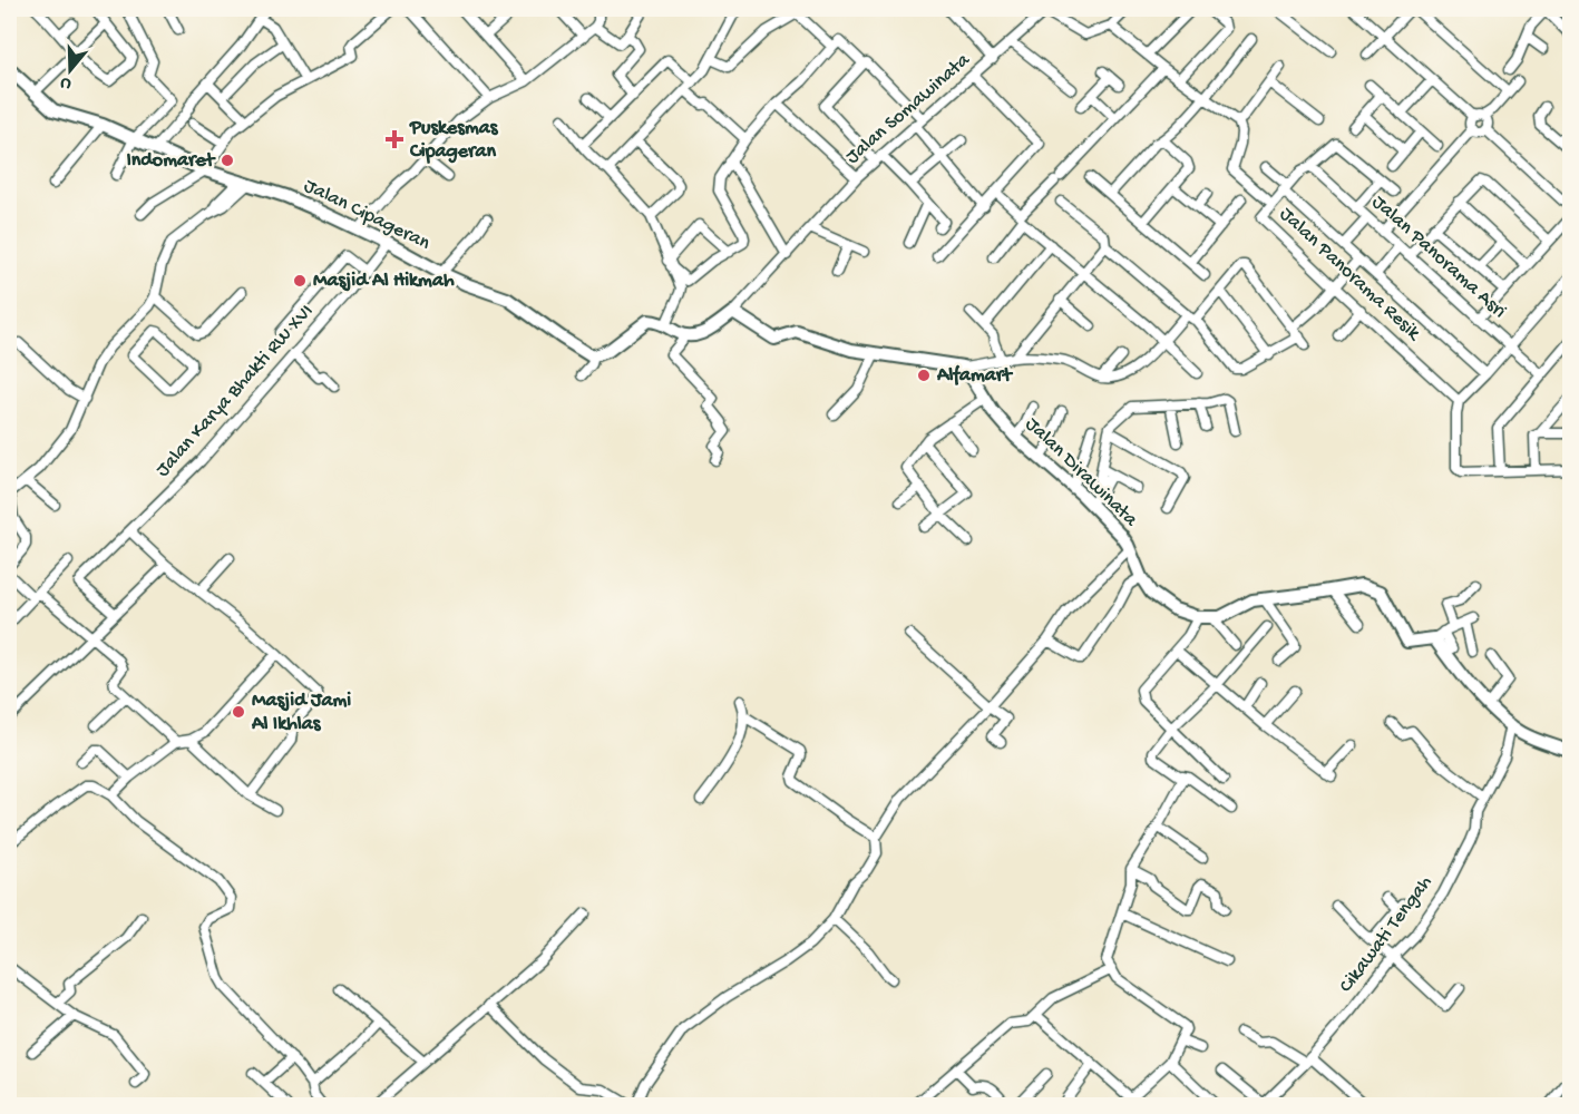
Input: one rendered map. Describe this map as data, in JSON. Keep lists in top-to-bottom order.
{
  "streets": {
    "street": [
      "Jalan Somawinata",
      "Jalan Cipageran",
      "Jalan Panorama Asri",
      "Jalan Panorama Resik",
      "Jalan Karya Bhakti RW XVI",
      "Jalan Dirawinata",
      "Cikawati Tengah"
    ]
  },
  "crossings": [
    ["Jalan Cipageran", "Jalan Karya Bhakti RW XVI"],
    ["Jalan Panorama Asri", "Jalan Panorama Resik"]
  ],
  "places": {
    "health": ["Puskesmas Cipageran"],
    "other": [
      "Indomaret",
      "Masjid Al Hikmah",
      "Alfamart",
      "Masjid Jami Al Ikhlas"
    ]
  },
  "north": "bottom"
}
